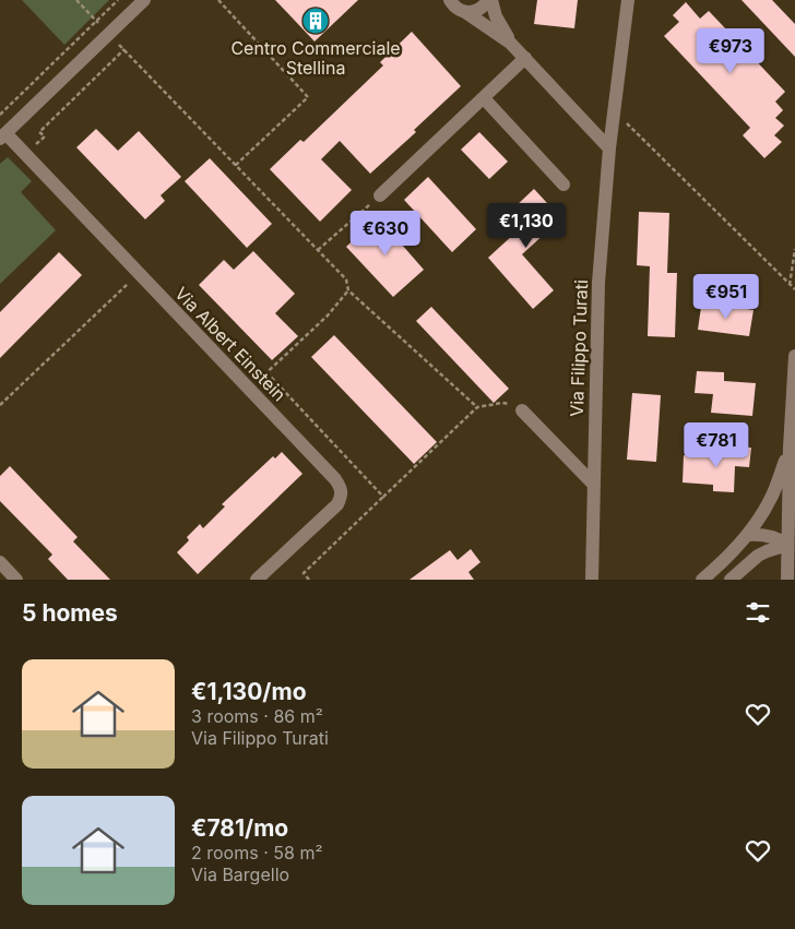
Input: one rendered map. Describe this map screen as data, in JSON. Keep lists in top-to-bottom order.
{
  "streets": {
    "street": ["Via Albert Einstein", "Via Filippo Turati"]
  },
  "places": {
    "building": ["Centro Commerciale Stellina"]
  },
  "page": {
    "price": [
      "€973",
      "€1,130",
      "€630",
      "€951",
      "€781"
    ],
    "heading": "5 homes",
    "list": [
      {
        "name": "€1,130/mo",
        "note": "3 rooms · 86 m² · Via Filippo Turati"
      },
      {
        "name": "€781/mo",
        "note": "2 rooms · 58 m² · Via Bargello"
      }
    ]
  }
}
